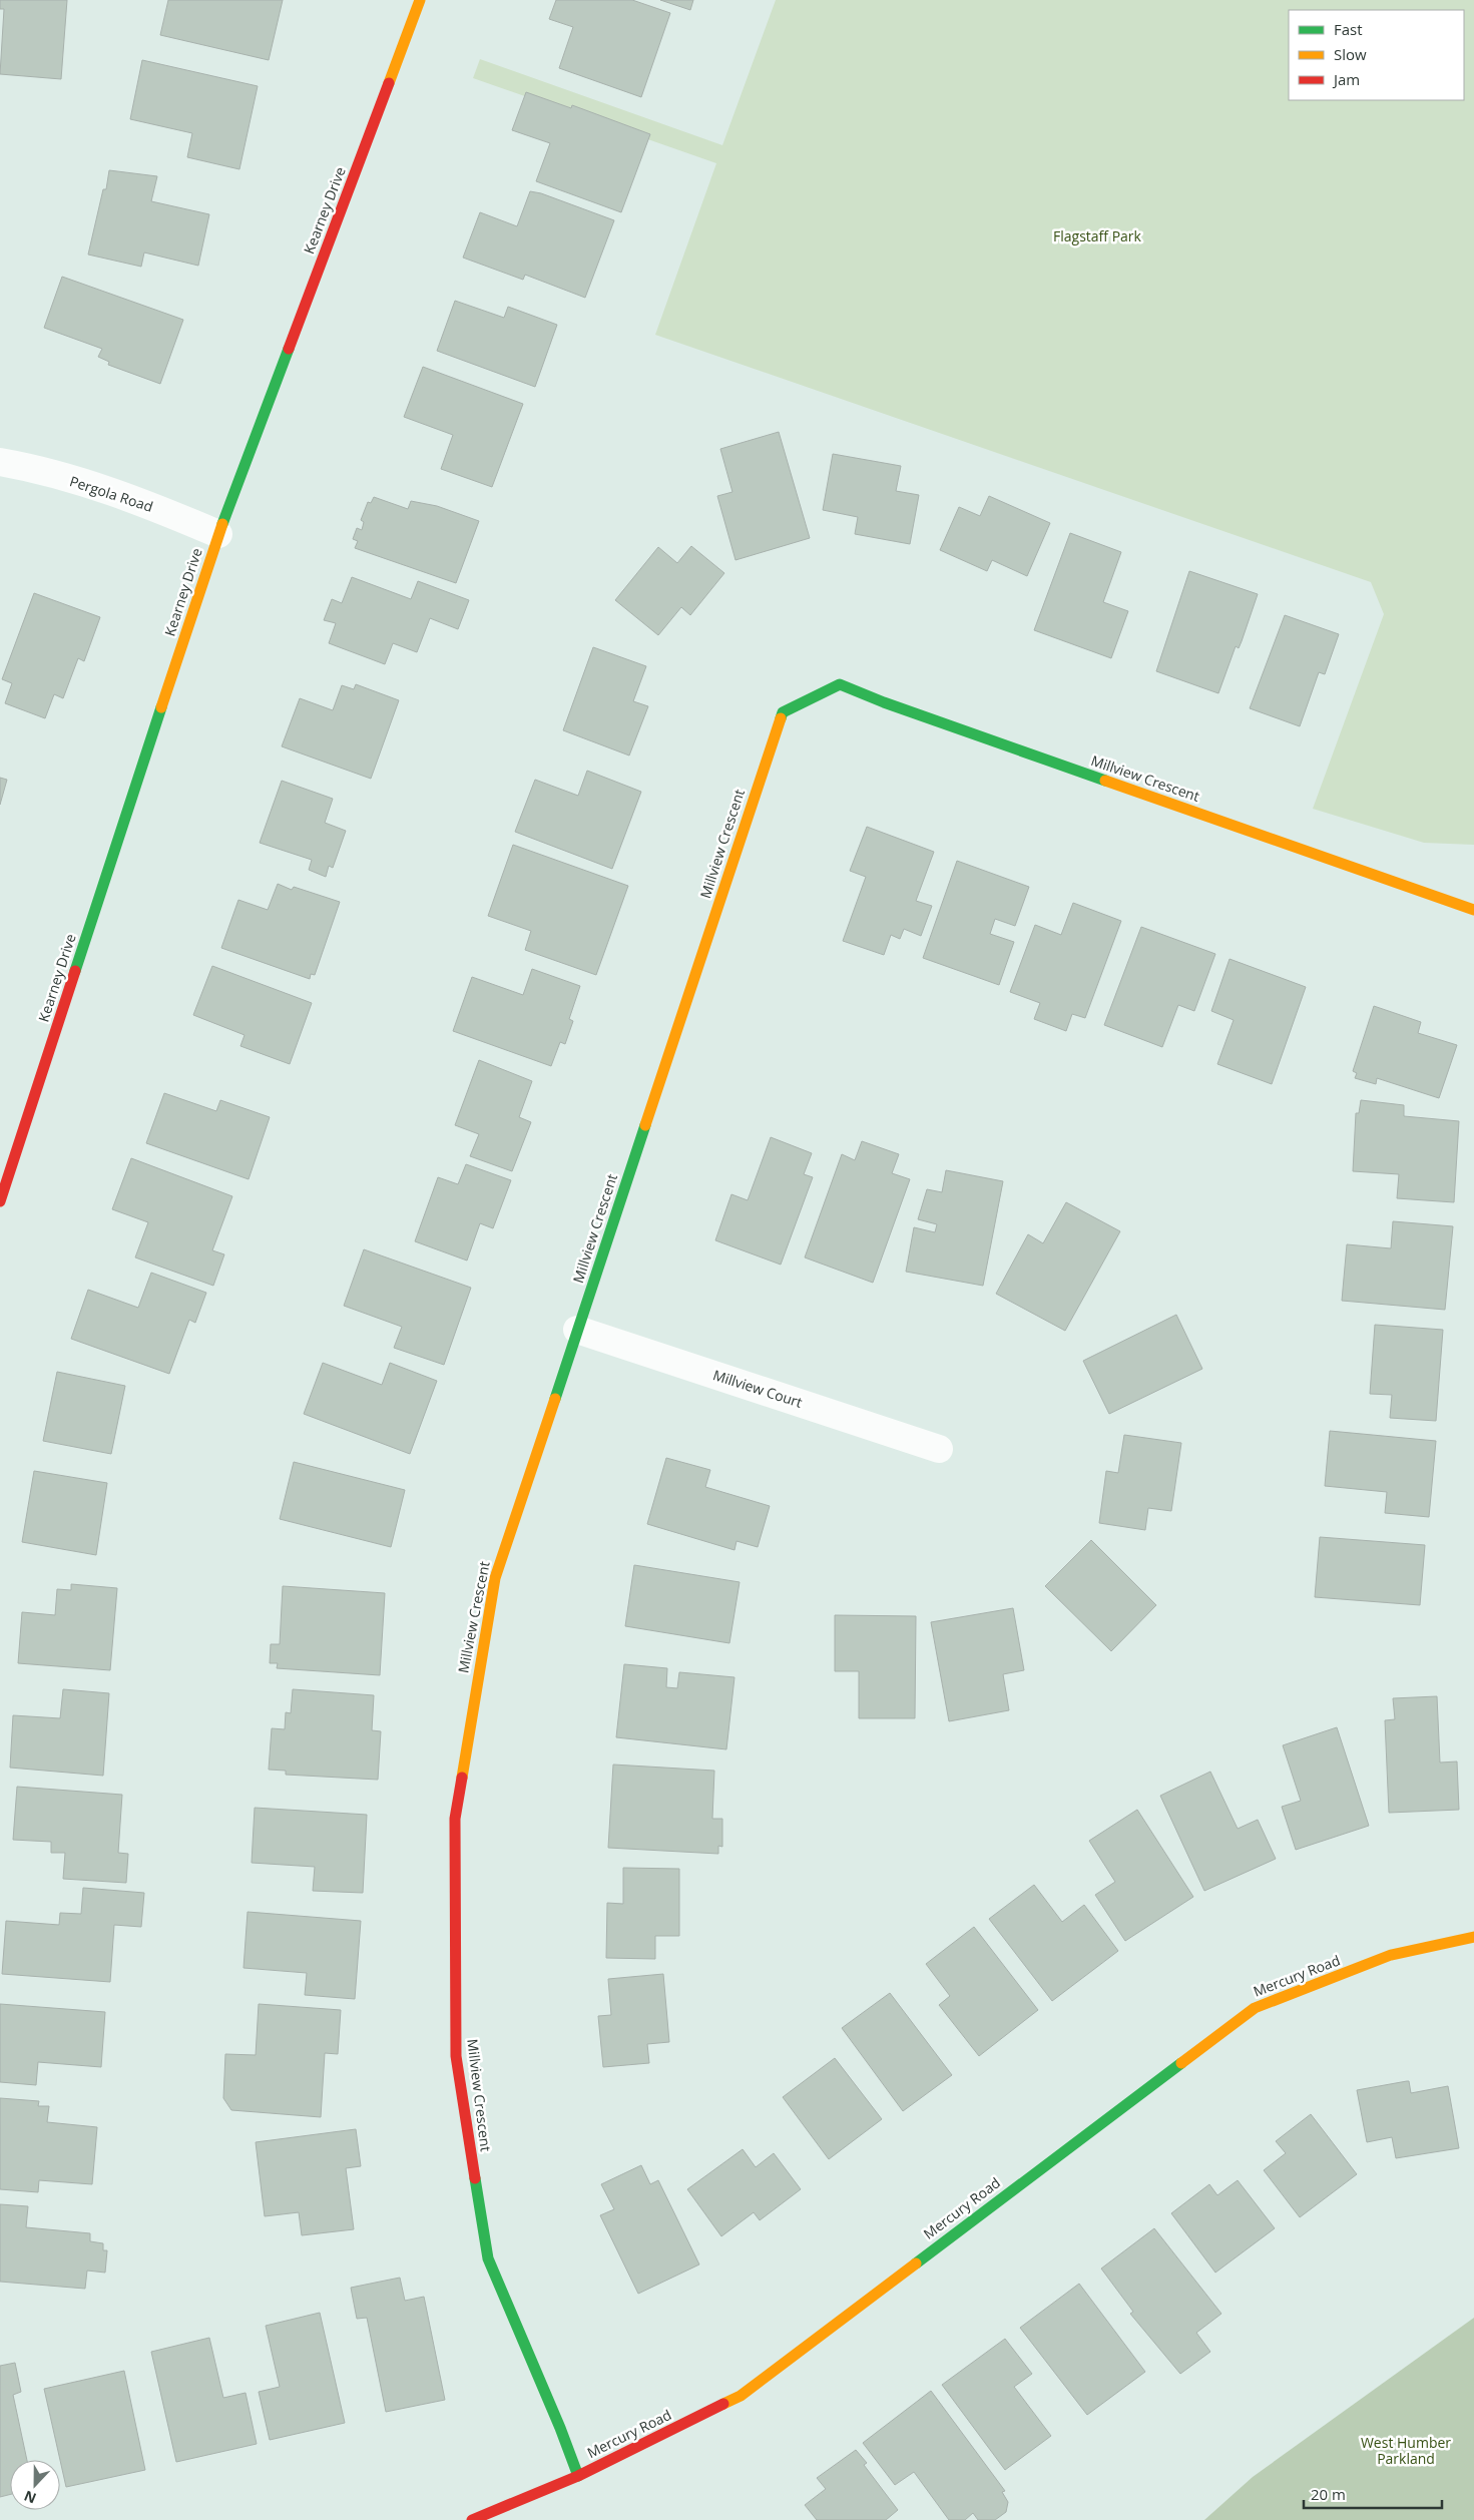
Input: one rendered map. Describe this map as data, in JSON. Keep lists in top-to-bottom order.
{
  "streets": {
    "street": [
      "Kearney Drive",
      "Pergola Road",
      "Millview Crescent",
      "Millview Court",
      "Mercury Road"
    ]
  },
  "crossings": [
    ["Kearney Drive", "Pergola Road"],
    ["Millview Crescent", "Millview Court"],
    ["Millview Crescent", "Mercury Road"]
  ],
  "parks": ["Flagstaff Park", "West Humber Parkland"],
  "legend": ["Fast", "Slow", "Jam"],
  "scale_bar": "20 m",
  "north": "bottom"
}
